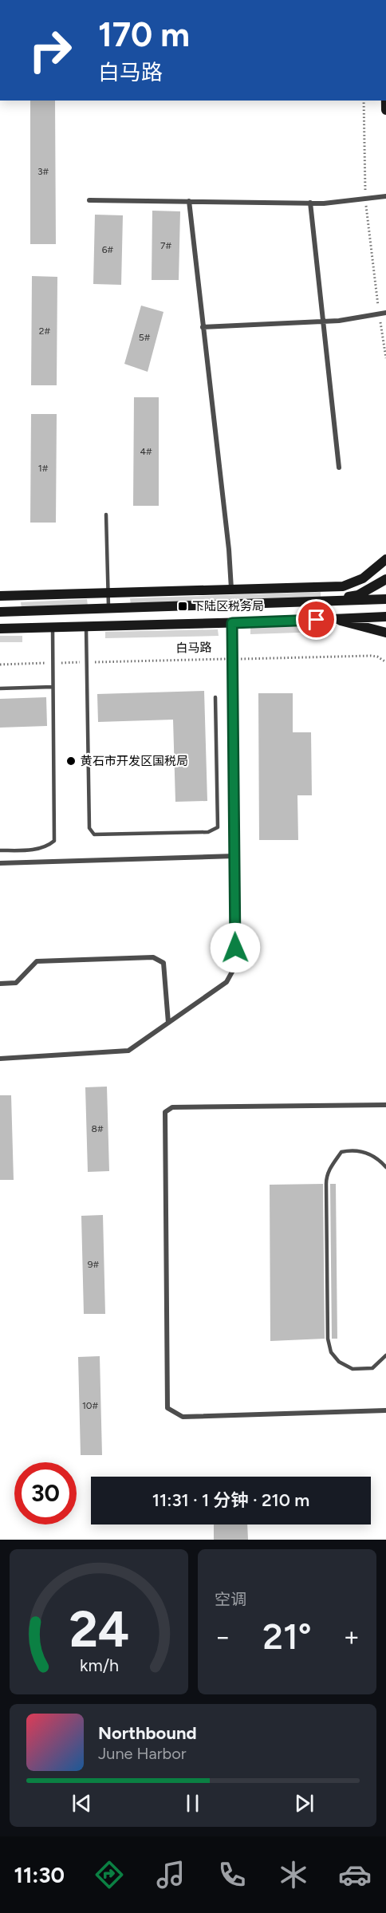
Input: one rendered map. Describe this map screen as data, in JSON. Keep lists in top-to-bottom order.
{
  "streets": {
    "street": ["白马路"]
  },
  "places": {
    "transit": ["下陆区税务局"],
    "other": ["黄石市开发区国税局"]
  },
  "house_numbers": [
    "3#",
    "7#",
    "6#",
    "2#",
    "5#",
    "4#",
    "1#",
    "8#",
    "9#",
    "10#"
  ],
  "page": {
    "turn": ["170 m", "白马路"],
    "limit": "30",
    "trip": "11:31 · 1 分钟 · 210 m",
    "tile": "空调",
    "heat": ["−", "21°", "+"],
    "song": ["Northbound", "June Harbor"],
    "tabs": "11:30",
    "gauge": ["24", "km/h"]
  }
}
